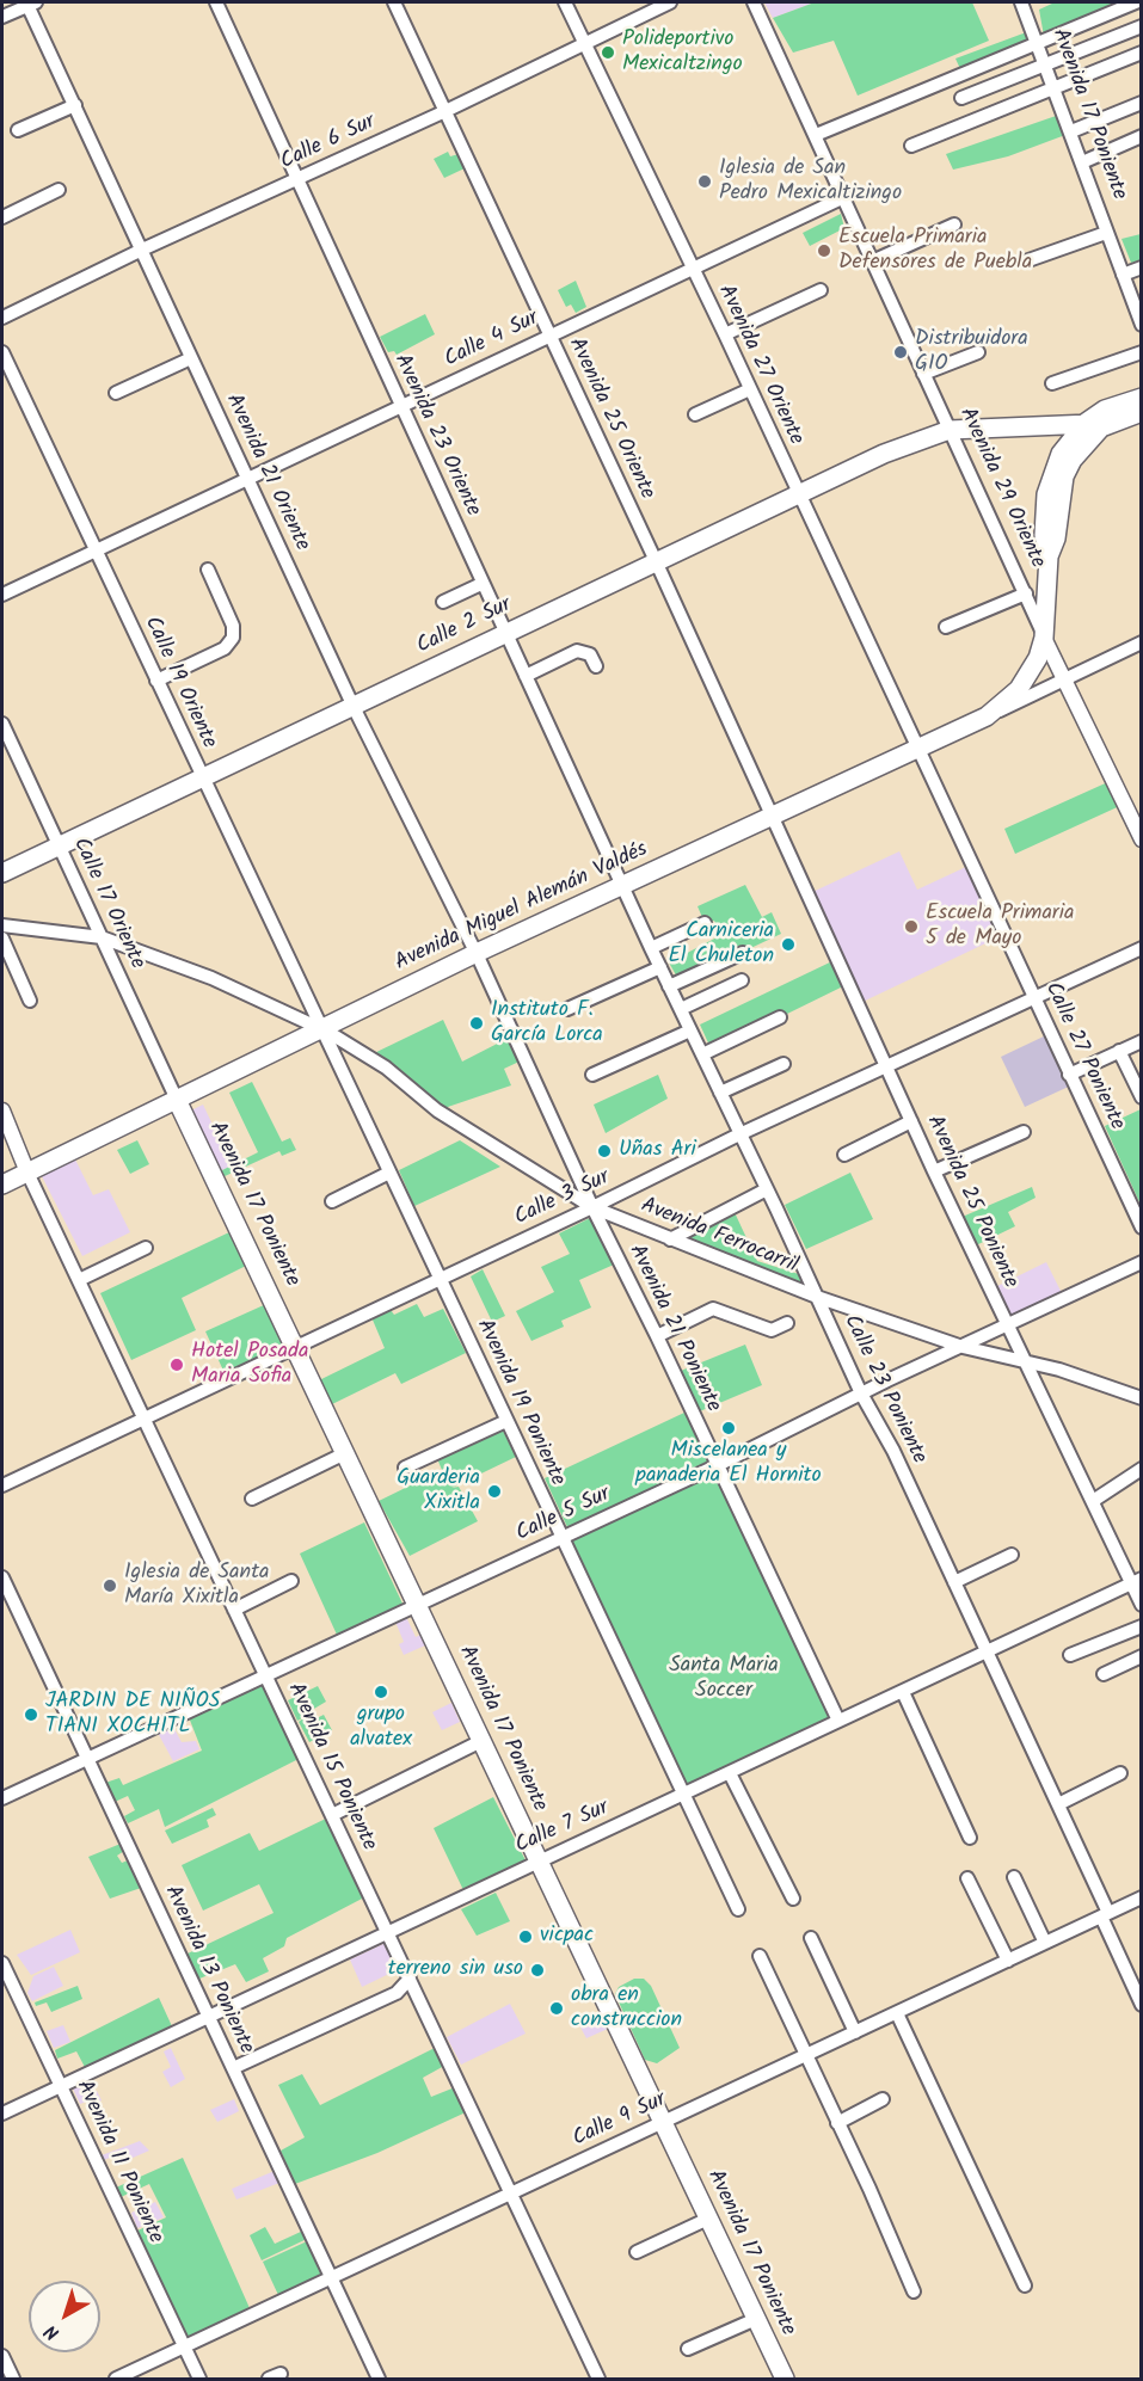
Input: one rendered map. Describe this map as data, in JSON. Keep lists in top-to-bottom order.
{
  "streets": {
    "main road": ["Avenida 17 Poniente", "Calle 2 Sur", "Avenida Miguel Alemán Valdés"],
    "street": [
      "Calle 6 Sur",
      "Calle 4 Sur",
      "Avenida 27 Oriente",
      "Avenida 25 Oriente",
      "Avenida 23 Oriente",
      "Avenida 21 Oriente",
      "Avenida 29 Oriente",
      "Calle 19 Oriente",
      "Calle 17 Oriente",
      "Calle 27 Poniente",
      "Calle 3 Sur",
      "Avenida 25 Poniente",
      "Avenida Ferrocarril",
      "Avenida 21 Poniente",
      "Calle 23 Poniente",
      "Avenida 19 Poniente",
      "Calle 5 Sur",
      "Avenida 15 Poniente",
      "Calle 7 Sur",
      "Avenida 13 Poniente",
      "Calle 9 Sur",
      "Avenida 11 Poniente"
    ]
  },
  "crossings": [
    ["Avenida 17 Poniente", "Calle 17 Oriente"],
    ["Avenida 17 Poniente", "Avenida Miguel Alemán Valdés"],
    ["Avenida 17 Poniente", "Calle 3 Sur"],
    ["Avenida 17 Poniente", "Calle 5 Sur"],
    ["Avenida 17 Poniente", "Calle 7 Sur"],
    ["Avenida 17 Poniente", "Calle 9 Sur"],
    ["Calle 6 Sur", "Avenida 27 Oriente"],
    ["Calle 6 Sur", "Avenida 25 Oriente"],
    ["Calle 6 Sur", "Avenida 23 Oriente"],
    ["Calle 6 Sur", "Avenida 21 Oriente"],
    ["Calle 4 Sur", "Avenida 27 Oriente"],
    ["Calle 4 Sur", "Avenida 25 Oriente"],
    ["Calle 4 Sur", "Avenida 23 Oriente"],
    ["Calle 4 Sur", "Avenida 21 Oriente"],
    ["Calle 4 Sur", "Avenida 29 Oriente"],
    ["Calle 4 Sur", "Calle 19 Oriente"],
    ["Avenida 27 Oriente", "Calle 2 Sur"],
    ["Avenida 27 Oriente", "Avenida Miguel Alemán Valdés"],
    ["Avenida 27 Oriente", "Calle 27 Poniente"],
    ["Avenida 25 Oriente", "Calle 2 Sur"],
    ["Avenida 25 Oriente", "Avenida Miguel Alemán Valdés"],
    ["Avenida 25 Oriente", "Avenida 25 Poniente"],
    ["Avenida 23 Oriente", "Calle 2 Sur"],
    ["Avenida 23 Oriente", "Avenida Miguel Alemán Valdés"],
    ["Avenida 23 Oriente", "Calle 23 Poniente"],
    ["Avenida 21 Oriente", "Calle 2 Sur"],
    ["Avenida 21 Oriente", "Avenida Miguel Alemán Valdés"],
    ["Avenida 21 Oriente", "Avenida 21 Poniente"],
    ["Avenida 29 Oriente", "Calle 2 Sur"],
    ["Avenida 29 Oriente", "Avenida Miguel Alemán Valdés"],
    ["Calle 2 Sur", "Calle 19 Oriente"],
    ["Calle 2 Sur", "Calle 17 Oriente"],
    ["Calle 19 Oriente", "Avenida Miguel Alemán Valdés"],
    ["Calle 19 Oriente", "Avenida Ferrocarril"],
    ["Calle 19 Oriente", "Avenida 19 Poniente"],
    ["Calle 17 Oriente", "Avenida Miguel Alemán Valdés"],
    ["Calle 17 Oriente", "Avenida Ferrocarril"],
    ["Avenida Miguel Alemán Valdés", "Calle 27 Poniente"],
    ["Avenida Miguel Alemán Valdés", "Avenida 25 Poniente"],
    ["Avenida Miguel Alemán Valdés", "Avenida Ferrocarril"],
    ["Avenida Miguel Alemán Valdés", "Avenida 21 Poniente"],
    ["Avenida Miguel Alemán Valdés", "Calle 23 Poniente"],
    ["Avenida Miguel Alemán Valdés", "Avenida 19 Poniente"],
    ["Avenida Miguel Alemán Valdés", "Avenida 15 Poniente"],
    ["Calle 27 Poniente", "Calle 3 Sur"],
    ["Calle 3 Sur", "Avenida 25 Poniente"],
    ["Calle 3 Sur", "Avenida Ferrocarril"],
    ["Calle 3 Sur", "Avenida 21 Poniente"],
    ["Calle 3 Sur", "Calle 23 Poniente"],
    ["Calle 3 Sur", "Avenida 19 Poniente"],
    ["Calle 3 Sur", "Avenida 15 Poniente"],
    ["Avenida 25 Poniente", "Avenida Ferrocarril"],
    ["Avenida 25 Poniente", "Calle 5 Sur"],
    ["Avenida 25 Poniente", "Calle 7 Sur"],
    ["Avenida Ferrocarril", "Avenida 21 Poniente"],
    ["Avenida Ferrocarril", "Calle 23 Poniente"],
    ["Avenida Ferrocarril", "Avenida 19 Poniente"],
    ["Avenida Ferrocarril", "Calle 5 Sur"],
    ["Avenida 21 Poniente", "Calle 5 Sur"],
    ["Avenida 21 Poniente", "Calle 7 Sur"],
    ["Calle 23 Poniente", "Calle 5 Sur"],
    ["Calle 23 Poniente", "Calle 7 Sur"],
    ["Calle 23 Poniente", "Calle 9 Sur"],
    ["Avenida 19 Poniente", "Calle 5 Sur"],
    ["Avenida 19 Poniente", "Calle 7 Sur"],
    ["Calle 5 Sur", "Avenida 15 Poniente"],
    ["Calle 5 Sur", "Avenida 13 Poniente"],
    ["Avenida 15 Poniente", "Calle 7 Sur"],
    ["Avenida 15 Poniente", "Calle 9 Sur"],
    ["Calle 7 Sur", "Avenida 13 Poniente"],
    ["Calle 7 Sur", "Avenida 11 Poniente"],
    ["Avenida 13 Poniente", "Calle 9 Sur"],
    ["Calle 9 Sur", "Avenida 11 Poniente"]
  ],
  "parks": ["Santa Maria Soccer"],
  "places": [
    "Polideportivo Mexicaltzingo",
    "Iglesia de San Pedro Mexicaltizingo",
    "Escuela Primaria Defensores de Puebla",
    "Distribuidora GIO",
    "Escuela Primaria 5 de Mayo",
    "Carniceria El Chuleton",
    "Instituto F. García Lorca",
    "Uñas Ari",
    "Hotel Posada Maria Sofia",
    "Miscelanea y panaderia El Hornito",
    "Guarderia Xixitla",
    "Iglesia de Santa María Xixitla",
    "grupo alvatex",
    "JARDIN DE NIÑOS TIANI XOCHITL",
    "vicpac",
    "terreno sin uso",
    "obra en construccion"
  ],
  "north": "bottom left"
}
